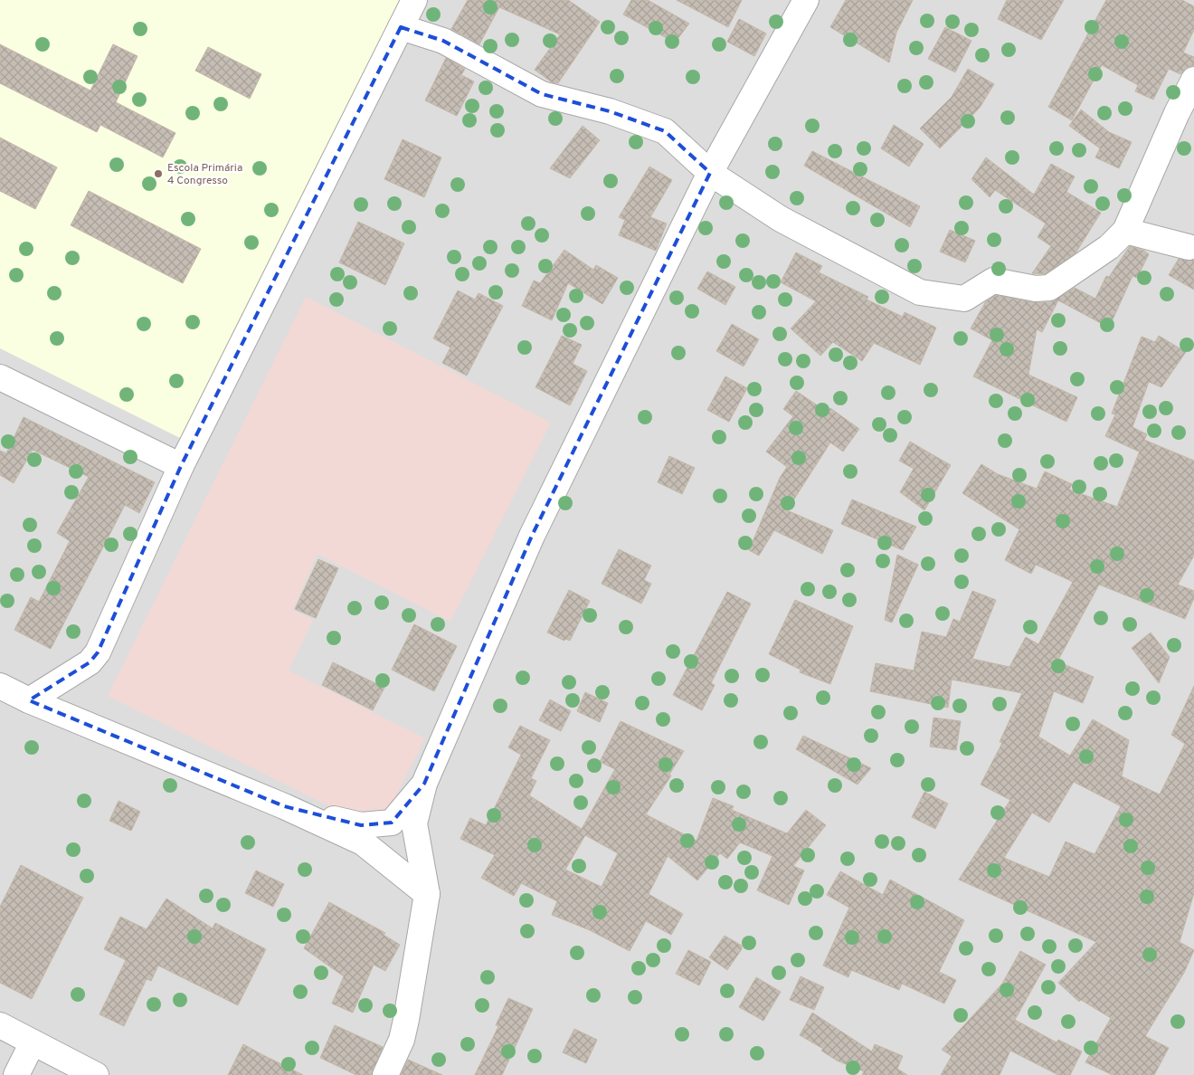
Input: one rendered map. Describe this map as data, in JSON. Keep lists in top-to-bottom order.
{
  "places": ["Escola Primária 4 Congresso"]
}
